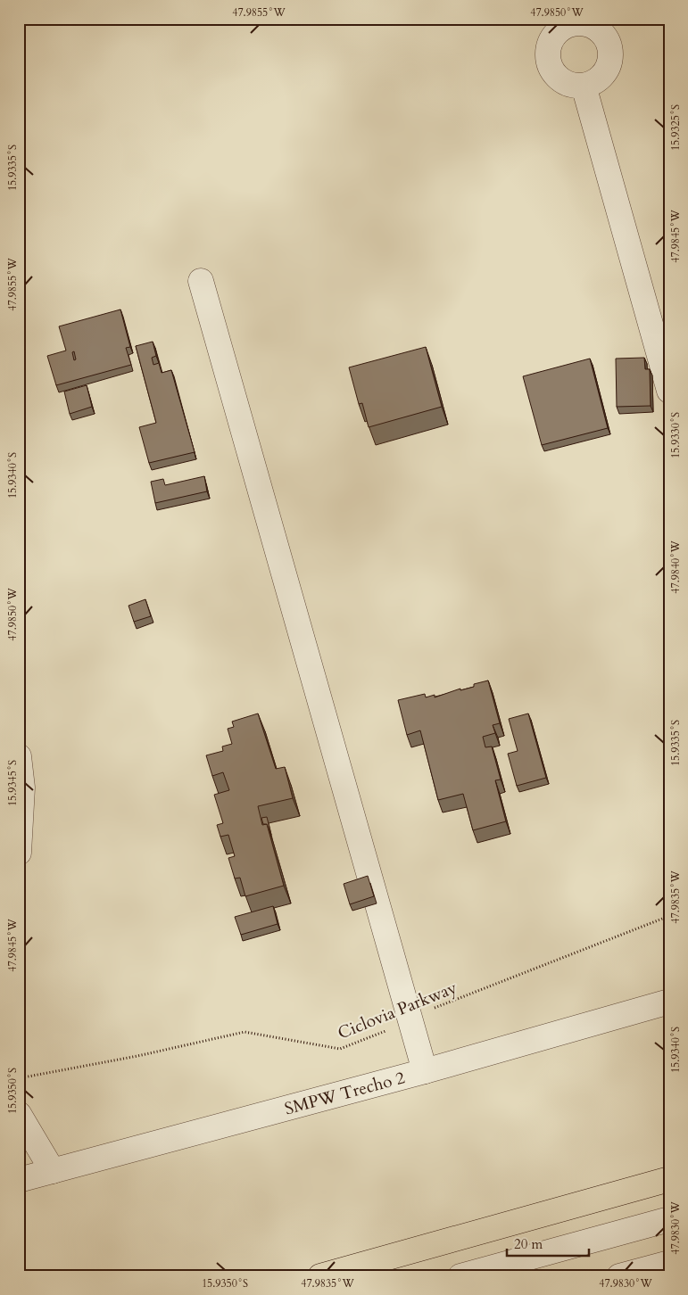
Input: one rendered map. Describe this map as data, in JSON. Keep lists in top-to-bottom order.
{
  "streets": {
    "street": ["SMPW Trecho 2"],
    "path": ["Ciclovia Parkway"]
  },
  "scale_bar": "20 m",
  "coordinates": [
    "47.9855°W",
    "47.9850°W",
    "15.9325°S",
    "15.9335°S",
    "47.9845°W",
    "15.9330°S",
    "15.9340°S",
    "47.9840°W",
    "15.9345°S",
    "47.9835°W",
    "15.9350°S",
    "47.9830°W"
  ]
}
